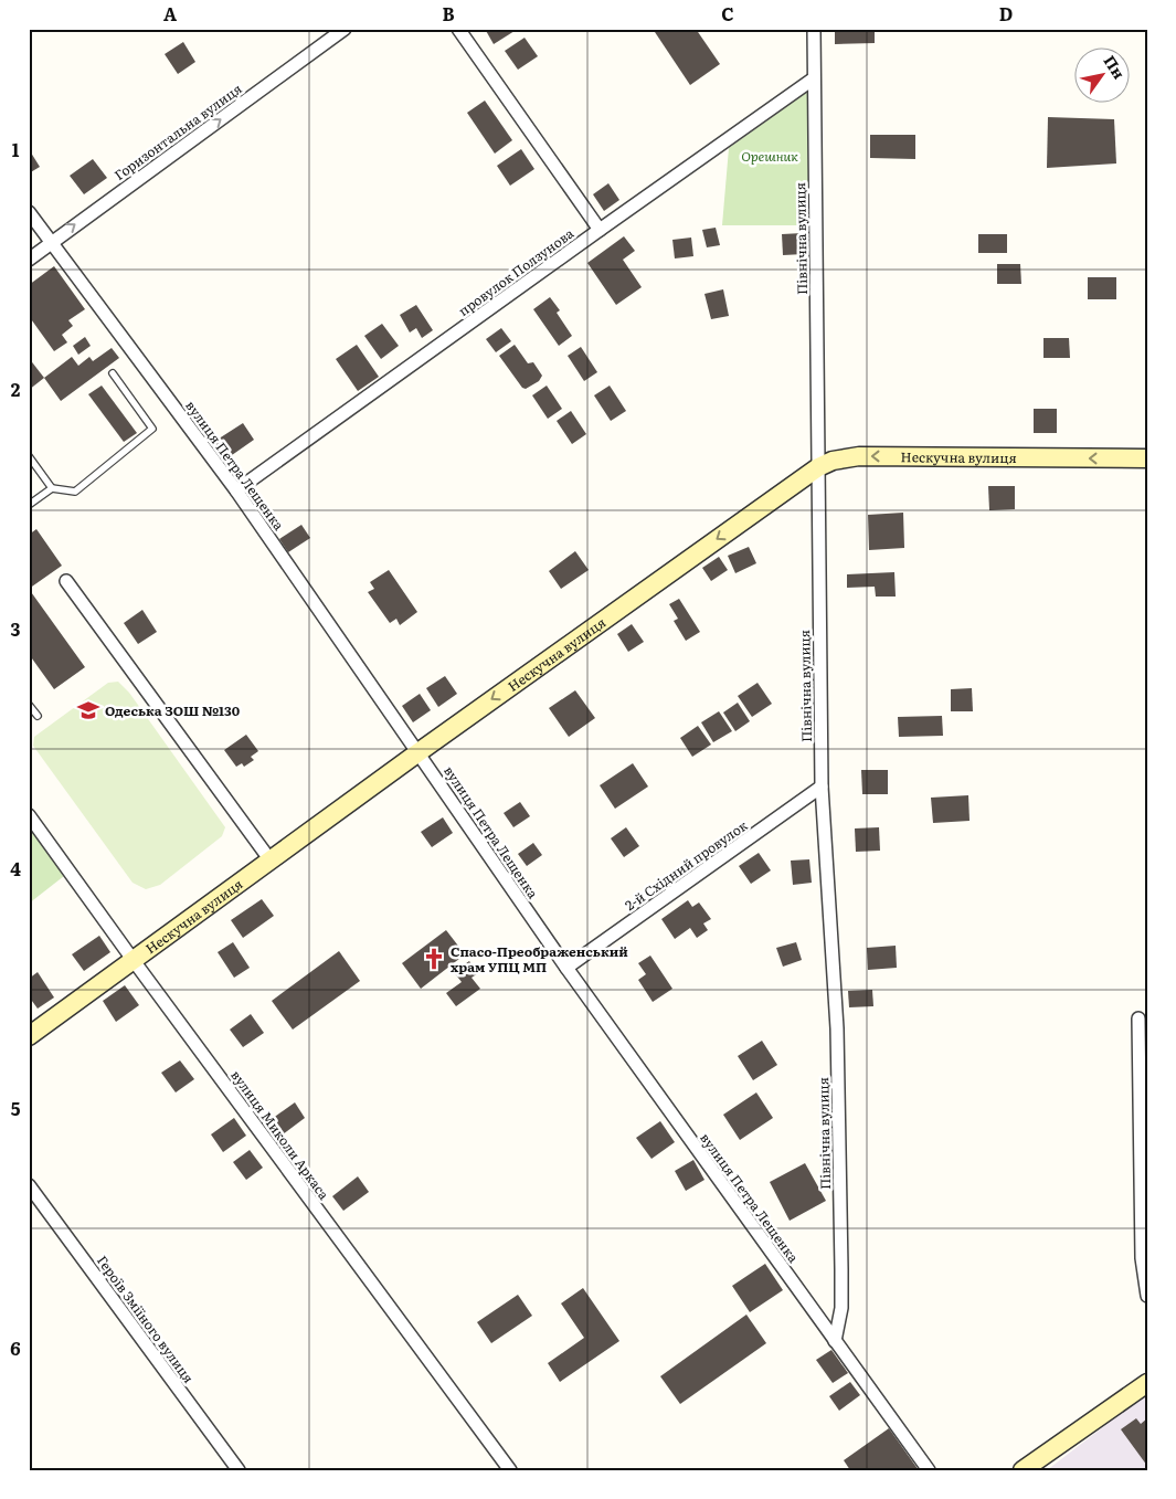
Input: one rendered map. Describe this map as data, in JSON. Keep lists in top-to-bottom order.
{
  "streets": {
    "street": [
      "Горизонтальна вулиця",
      "Північна вулиця",
      "провулок Ползунова",
      "Нескучна вулиця",
      "вулиця Петра Лещенка",
      "2-й Східний провулок",
      "вулиця Миколи Аркаса",
      "Героїв Зміїного вулиця"
    ]
  },
  "crossings": [
    ["Горизонтальна вулиця", "вулиця Петра Лещенка"],
    ["Північна вулиця", "провулок Ползунова"],
    ["Північна вулиця", "Нескучна вулиця"],
    ["Північна вулиця", "вулиця Петра Лещенка"],
    ["Північна вулиця", "2-й Східний провулок"],
    ["провулок Ползунова", "вулиця Петра Лещенка"],
    ["Нескучна вулиця", "вулиця Петра Лещенка"],
    ["Нескучна вулиця", "вулиця Миколи Аркаса"],
    ["вулиця Петра Лещенка", "2-й Східний провулок"]
  ],
  "one_way": ["Горизонтальна вулиця", "Нескучна вулиця"],
  "parks": ["Орешник"],
  "places": {
    "school or university": ["Одеська ЗОШ №130"],
    "church": ["Спасо-Преображенський храм УПЦ МП"]
  },
  "north": "top right",
  "grid": {
    "columns": [
      "A",
      "B",
      "C",
      "D"
    ],
    "rows": [
      "1",
      "2",
      "3",
      "4",
      "5",
      "6"
    ]
  }
}
